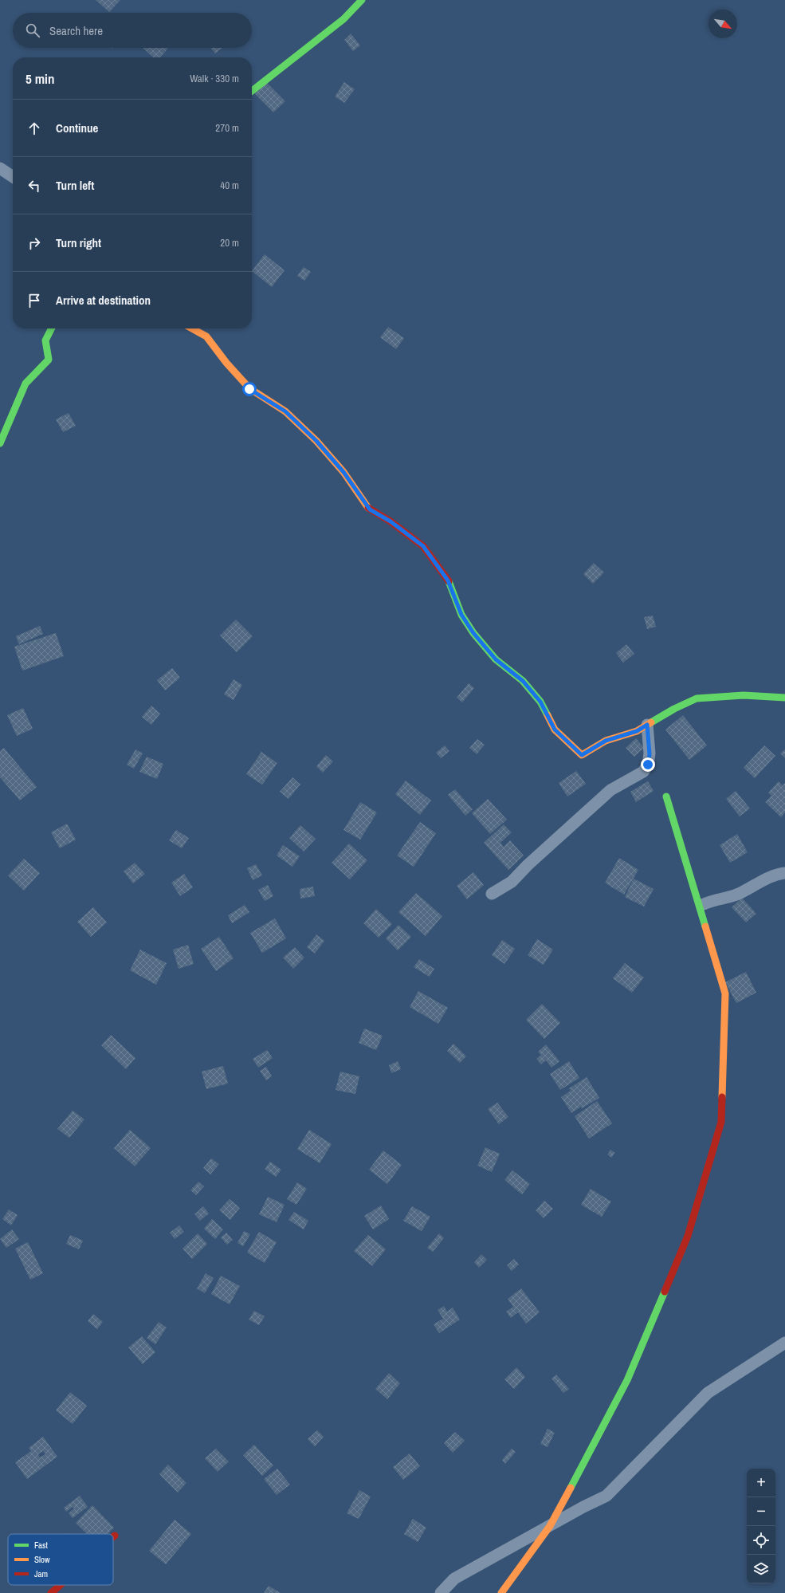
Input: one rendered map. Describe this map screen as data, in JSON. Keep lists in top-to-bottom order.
{
  "legend": ["Fast", "Slow", "Jam"],
  "north": "bottom right",
  "page": {
    "search": "Search here",
    "heading": ["5 min", "Walk · 330 m"],
    "list": [
      ["Continue", "270 m"],
      ["Turn left", "40 m"],
      ["Turn right", "20 m"],
      "Arrive at destination"
    ],
    "map_buttons": ["+", "−"]
  }
}
